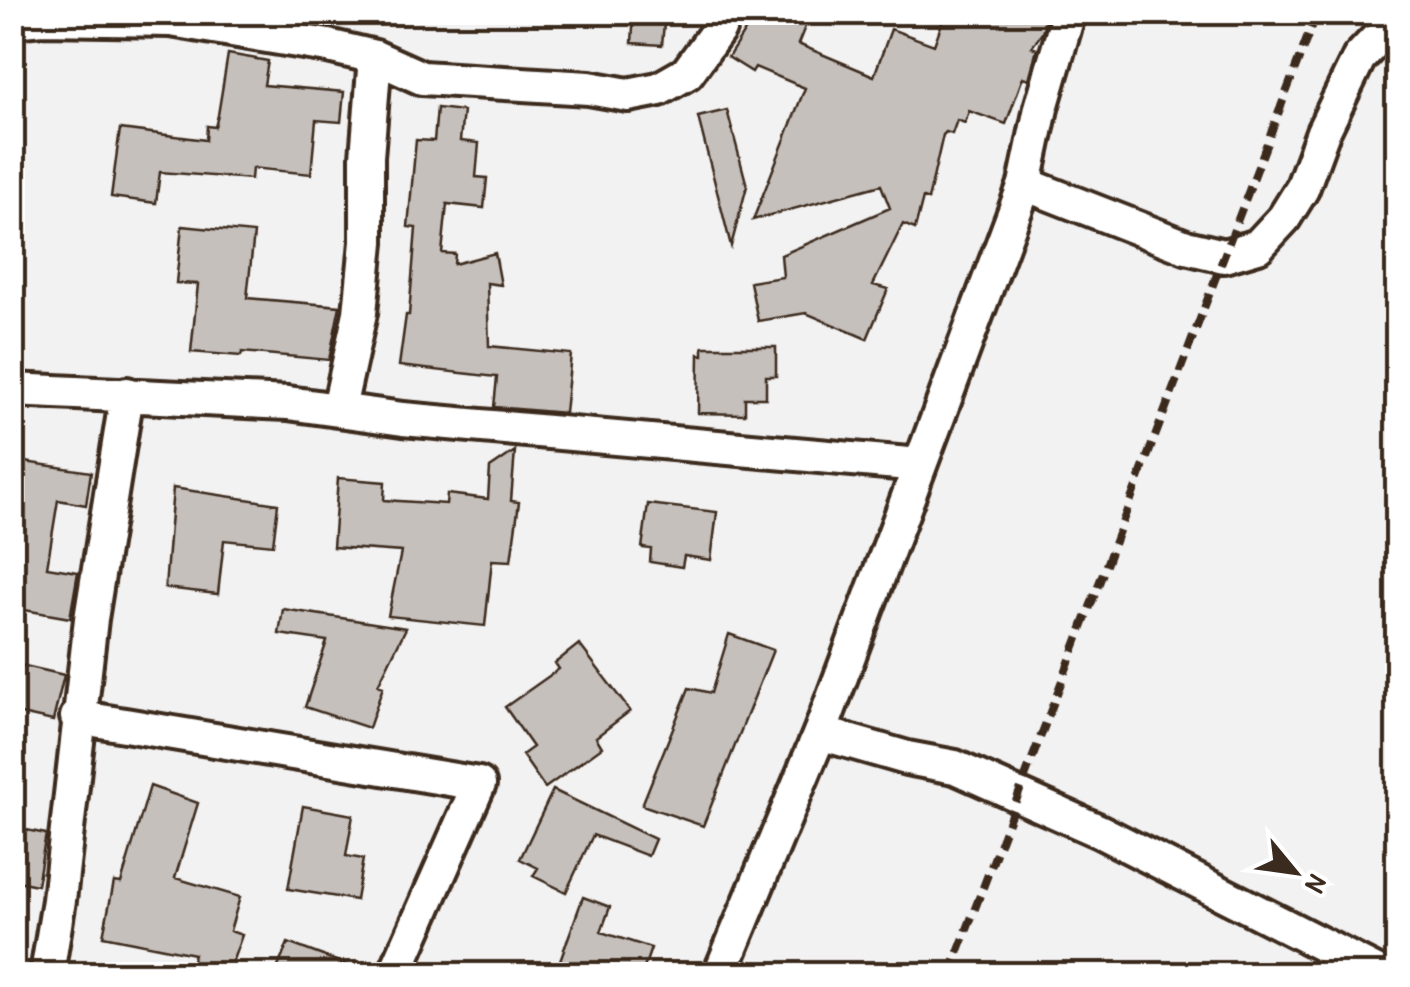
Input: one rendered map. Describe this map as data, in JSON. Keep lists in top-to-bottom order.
{
  "north": "bottom right"
}
